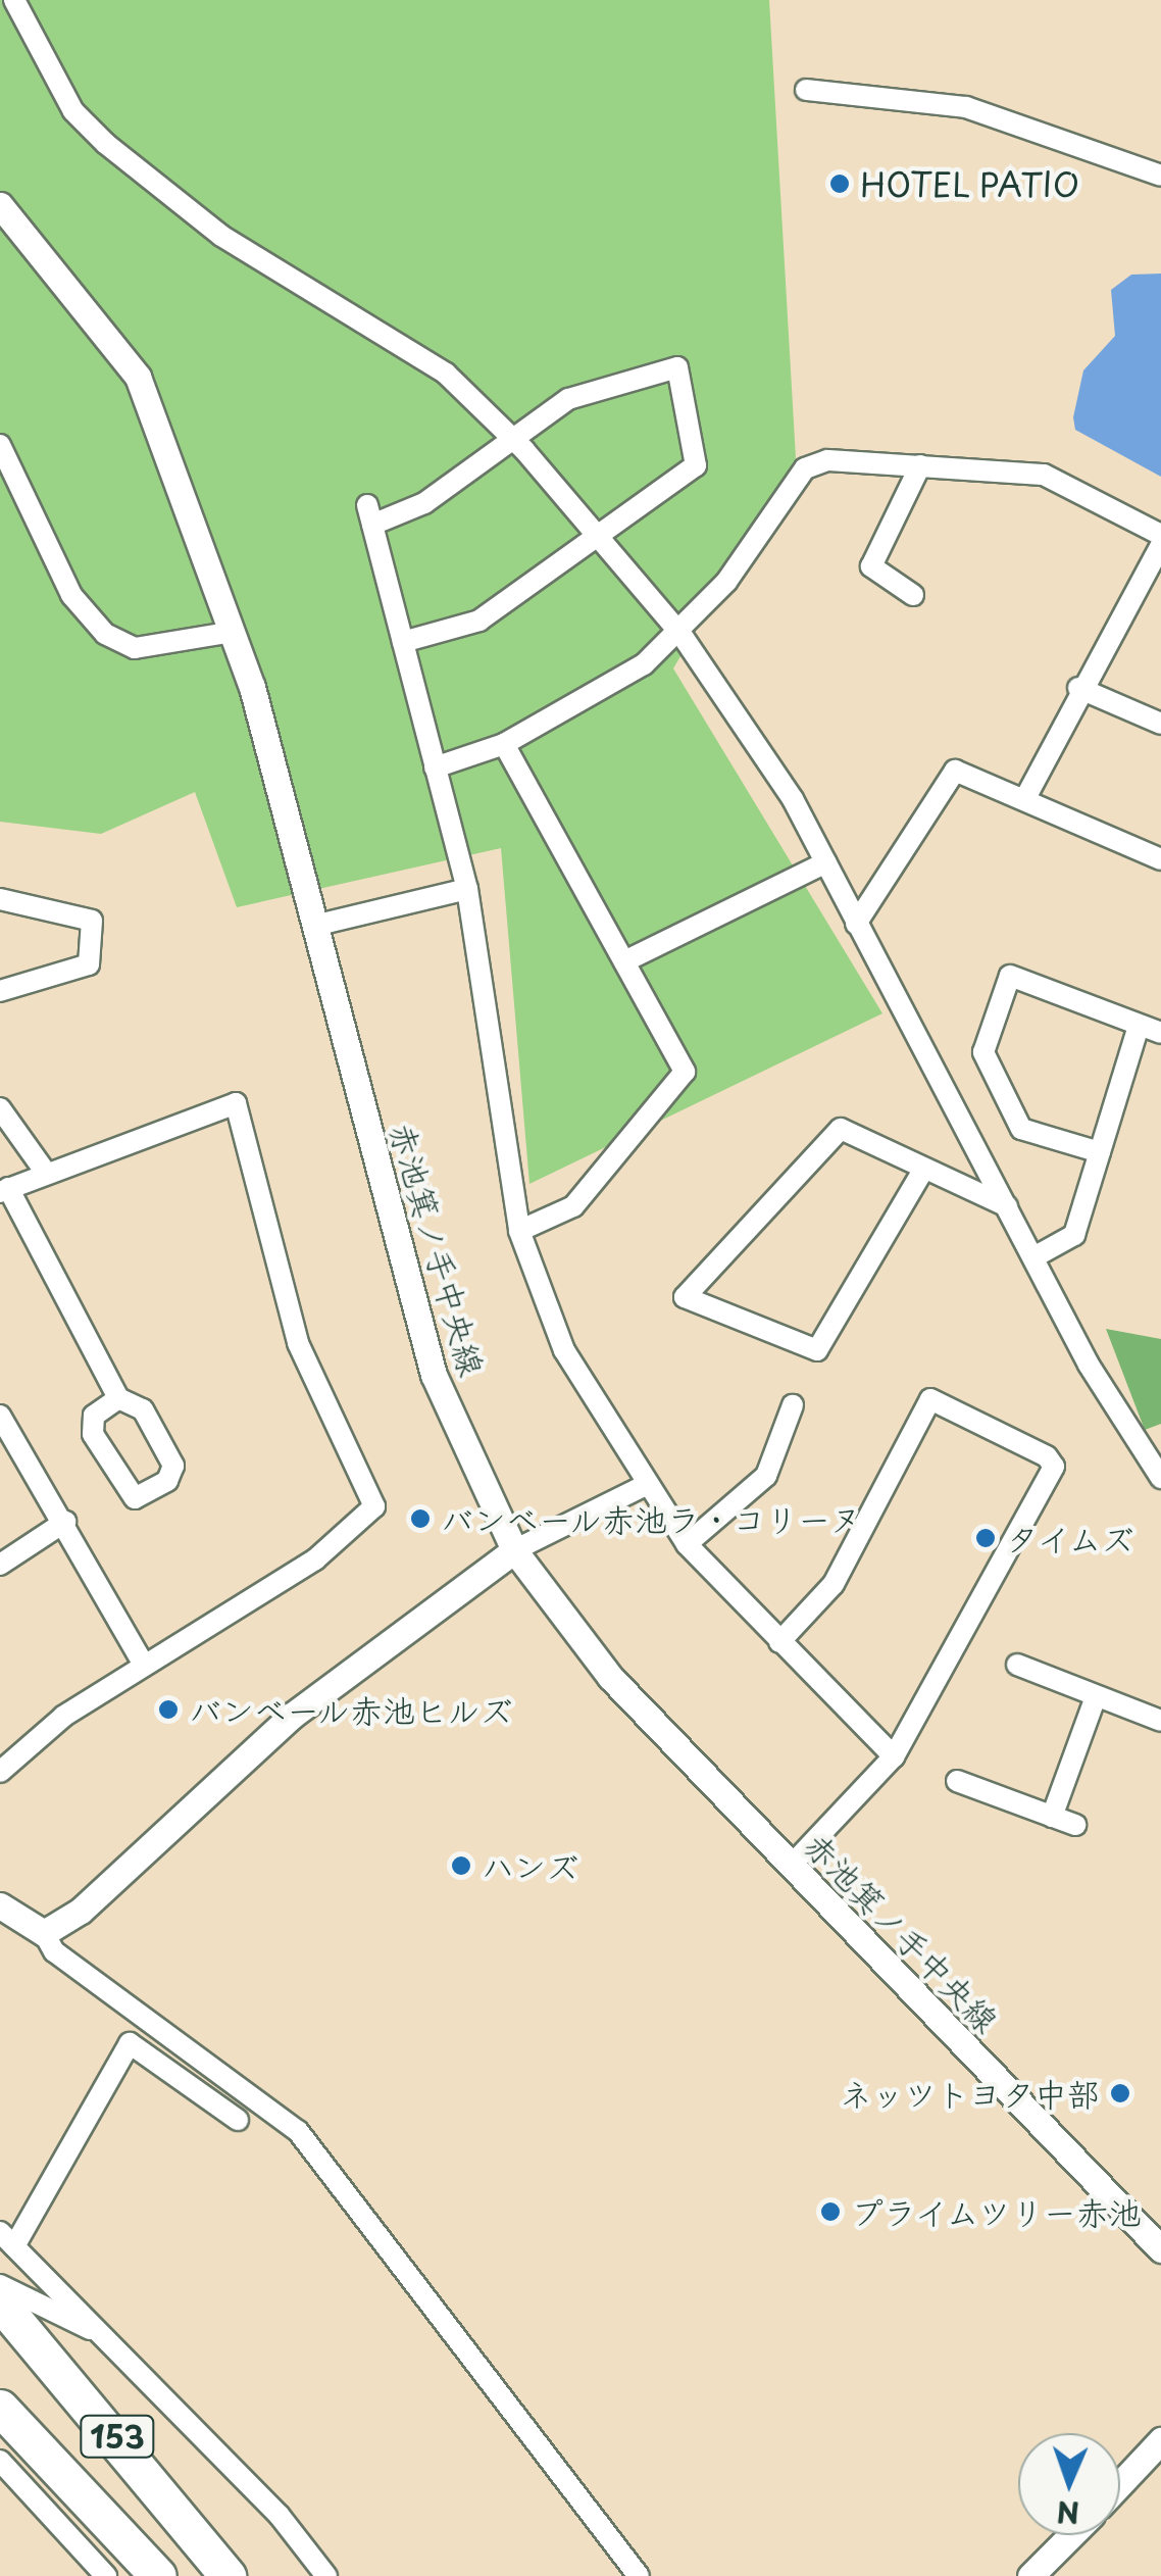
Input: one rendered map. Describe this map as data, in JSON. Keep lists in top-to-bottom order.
{
  "streets": {
    "highway": ["153"],
    "street": ["赤池箕ノ手中央線"]
  },
  "places": [
    "HOTEL PATIO",
    "バンベール赤池ラ・コリーヌ",
    "タイムズ",
    "バンベール赤池ヒルズ",
    "ハンズ",
    "ネッツトヨタ中部",
    "プライムツリー赤池"
  ],
  "north": "bottom"
}
